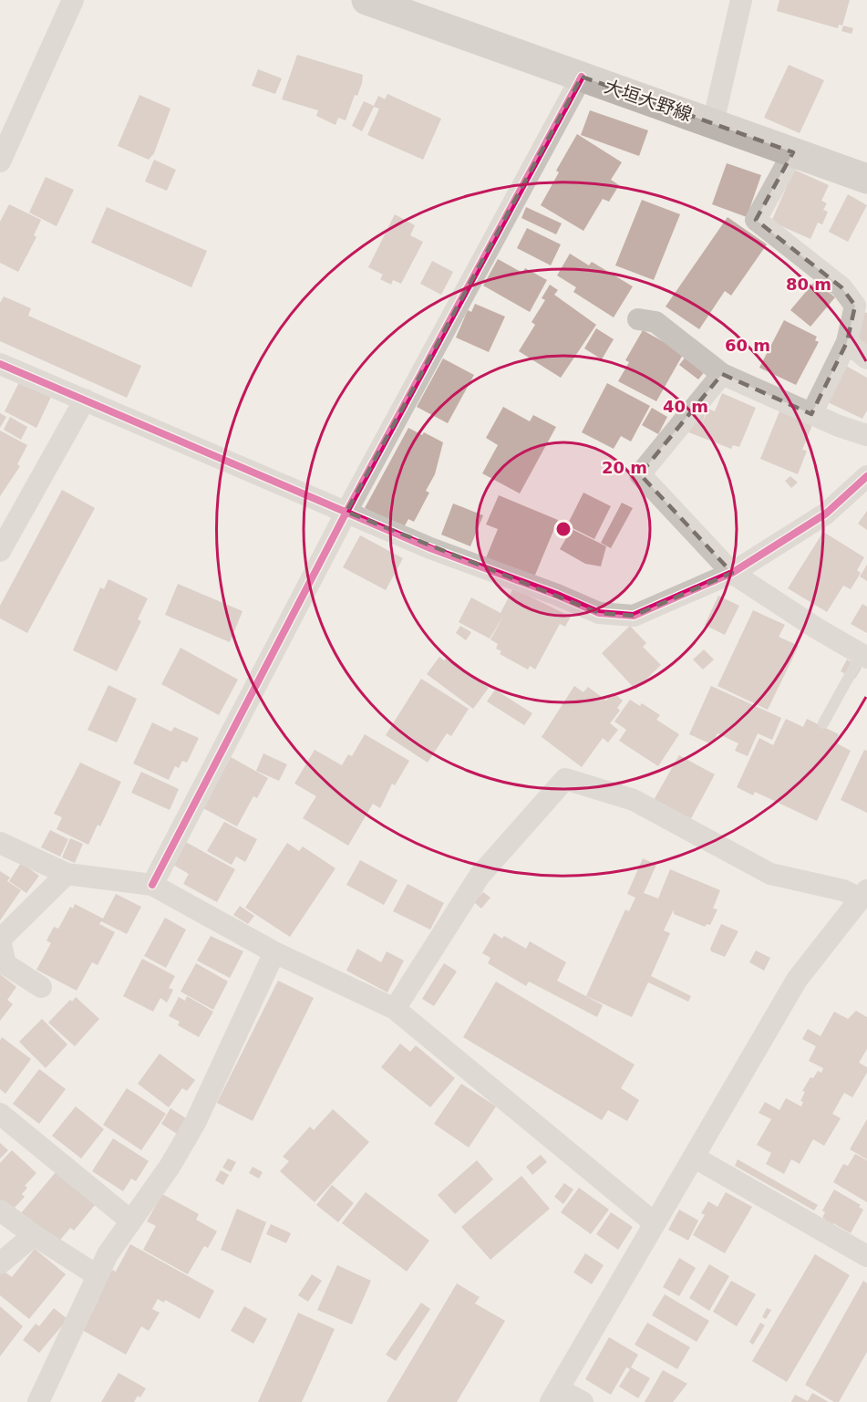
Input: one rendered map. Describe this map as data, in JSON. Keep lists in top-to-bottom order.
{
  "streets": {
    "main road": ["大垣大野線"]
  },
  "rings": [
    "80 m",
    "60 m",
    "40 m",
    "20 m"
  ]
}
